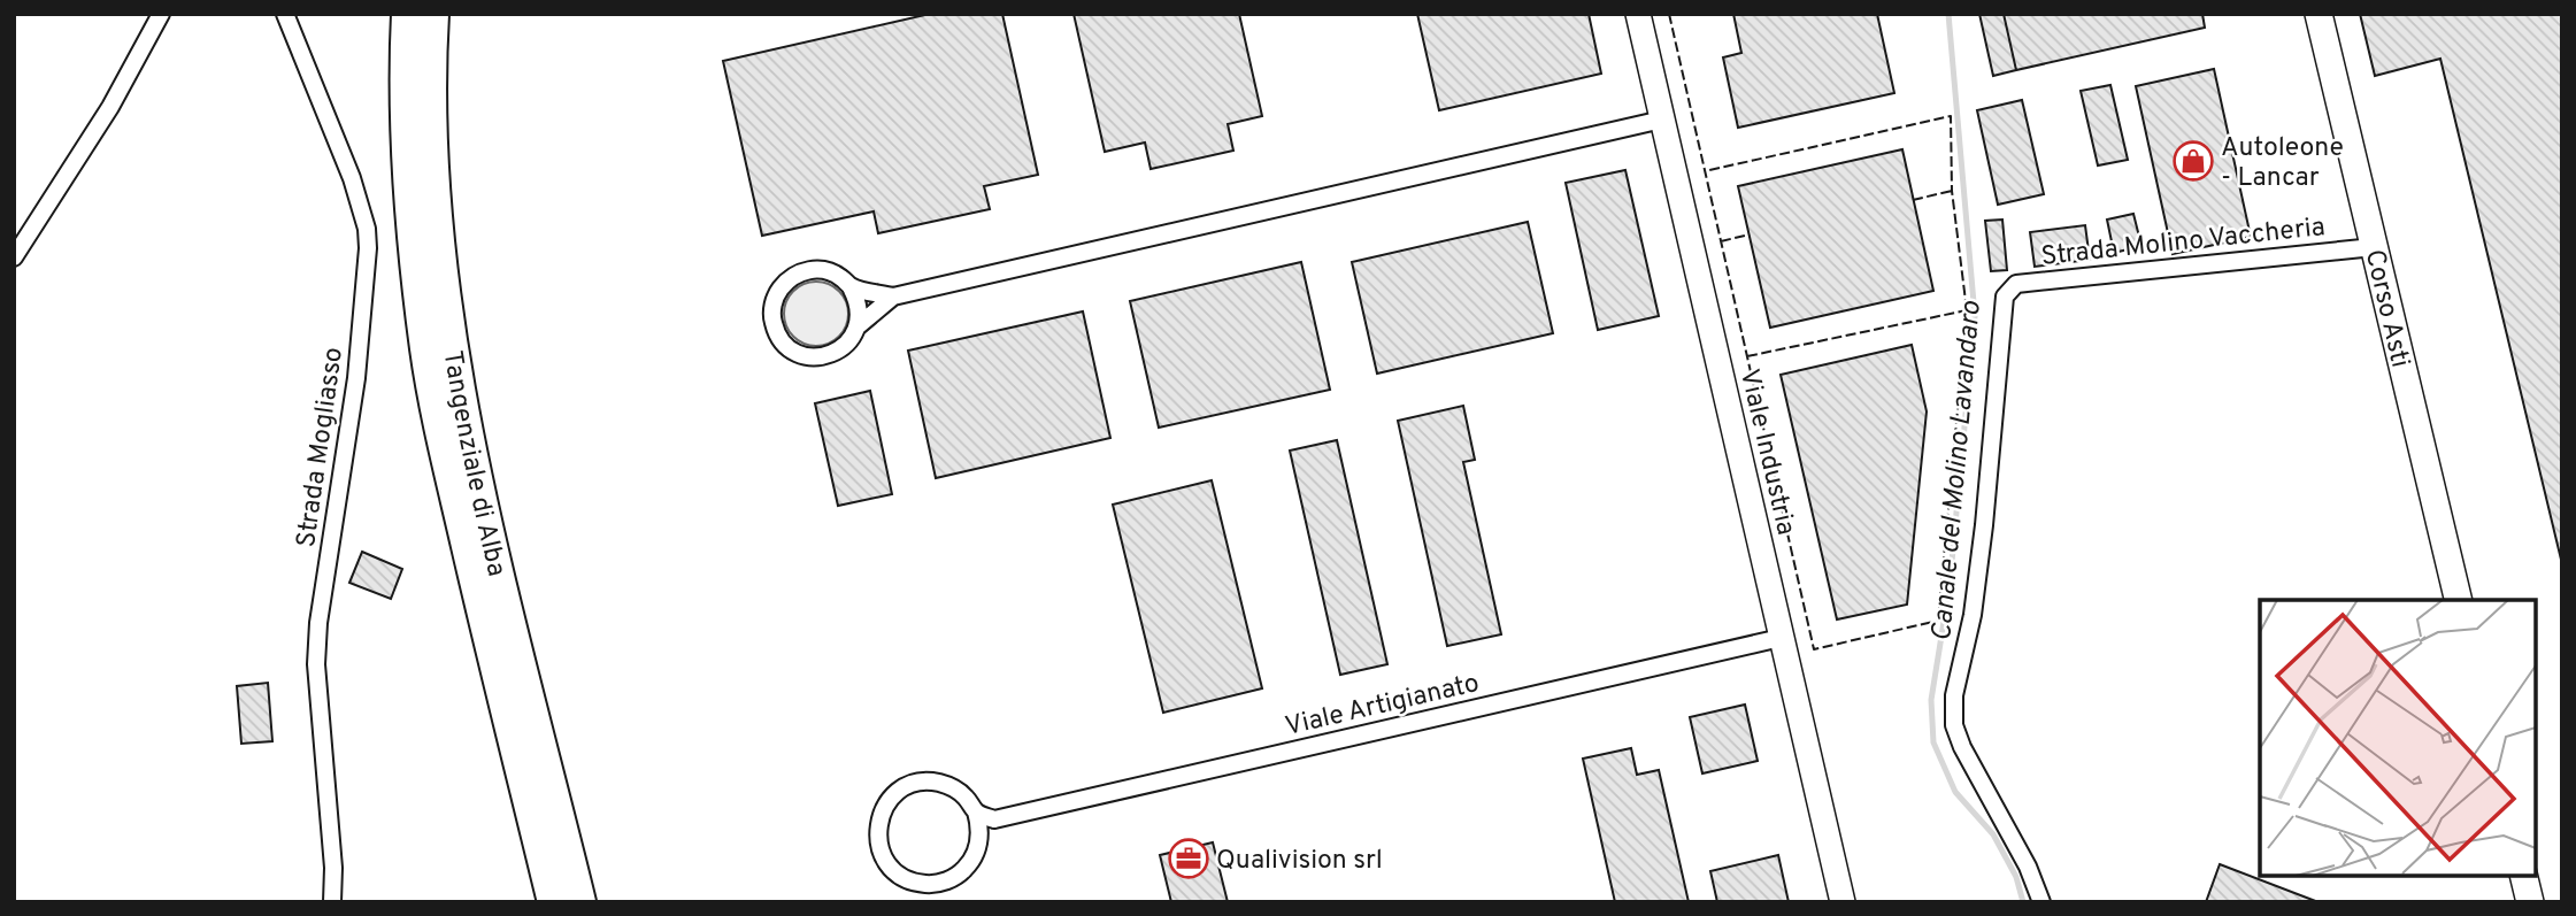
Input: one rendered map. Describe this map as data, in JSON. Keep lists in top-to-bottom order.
{
  "streets": {
    "highway": ["Tangenziale di Alba"],
    "main road": ["Corso Asti"],
    "street": [
      "Strada Molino Vaccheria",
      "Strada Mogliasso",
      "Viale Industria",
      "Viale Artigianato"
    ]
  },
  "crossings": [
    ["Strada Molino Vaccheria", "Corso Asti"],
    ["Viale Industria", "Viale Artigianato"]
  ],
  "water": ["Canale del Molino Lavandaro"],
  "places": {
    "shop": ["Autoleone - Lancar"],
    "office": ["Qualivision srl"]
  }
}
